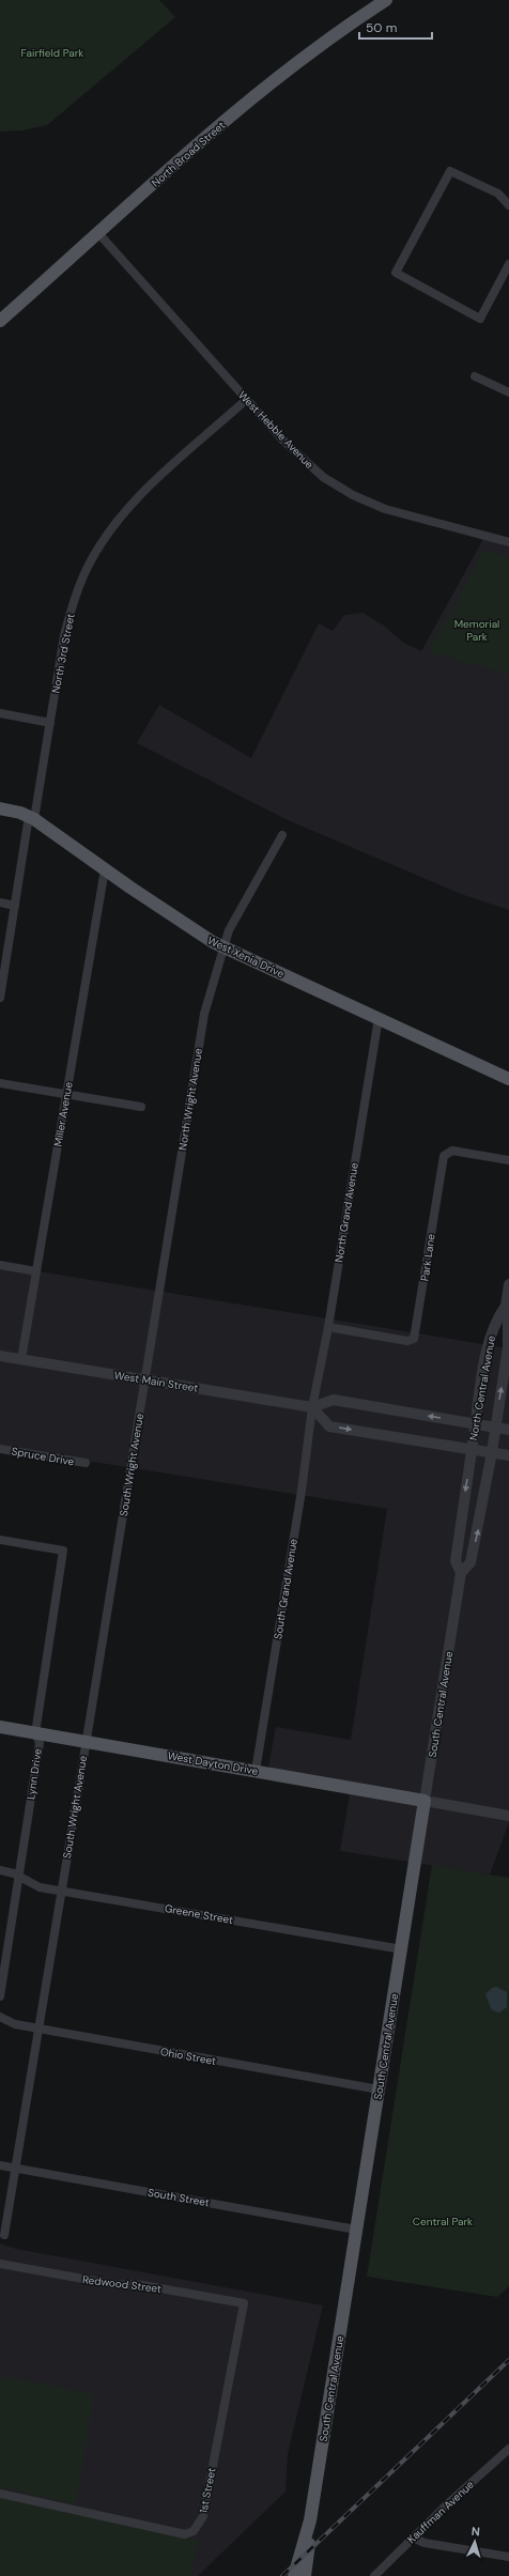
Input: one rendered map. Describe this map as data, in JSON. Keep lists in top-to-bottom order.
{
  "streets": {
    "main road": [
      "North Broad Street",
      "West Xenia Drive",
      "South Central Avenue",
      "West Dayton Drive"
    ],
    "street": [
      "West Hebble Avenue",
      "North 3rd Street",
      "North Wright Avenue",
      "Miller Avenue",
      "North Grand Avenue",
      "Park Lane",
      "West Main Street",
      "North Central Avenue",
      "Spruce Drive",
      "South Wright Avenue",
      "South Grand Avenue",
      "Lynn Drive",
      "Greene Street",
      "Ohio Street",
      "South Street",
      "Redwood Street",
      "1st Street",
      "Kauffman Avenue"
    ]
  },
  "crossings": [
    ["North Broad Street", "West Hebble Avenue"],
    ["West Hebble Avenue", "North 3rd Street"],
    ["North 3rd Street", "West Xenia Drive"],
    ["West Xenia Drive", "North Wright Avenue"],
    ["West Xenia Drive", "Miller Avenue"],
    ["West Xenia Drive", "North Grand Avenue"],
    ["North Wright Avenue", "West Main Street"],
    ["North Wright Avenue", "South Wright Avenue"],
    ["Miller Avenue", "West Main Street"],
    ["North Grand Avenue", "Park Lane"],
    ["North Grand Avenue", "West Main Street"],
    ["North Grand Avenue", "South Grand Avenue"],
    ["West Main Street", "North Central Avenue"],
    ["West Main Street", "South Wright Avenue"],
    ["West Main Street", "South Grand Avenue"],
    ["North Central Avenue", "South Central Avenue"],
    ["South Wright Avenue", "West Dayton Drive"],
    ["South Wright Avenue", "Greene Street"],
    ["South Wright Avenue", "Ohio Street"],
    ["South Wright Avenue", "South Street"],
    ["South Grand Avenue", "West Dayton Drive"],
    ["South Central Avenue", "West Dayton Drive"],
    ["South Central Avenue", "Greene Street"],
    ["South Central Avenue", "Ohio Street"],
    ["South Central Avenue", "South Street"],
    ["West Dayton Drive", "Lynn Drive"],
    ["Lynn Drive", "Greene Street"],
    ["Redwood Street", "1st Street"]
  ],
  "parks": ["Fairfield Park", "Memorial Park", "Central Park"],
  "scale_bar": "50 m",
  "north": "top"
}
